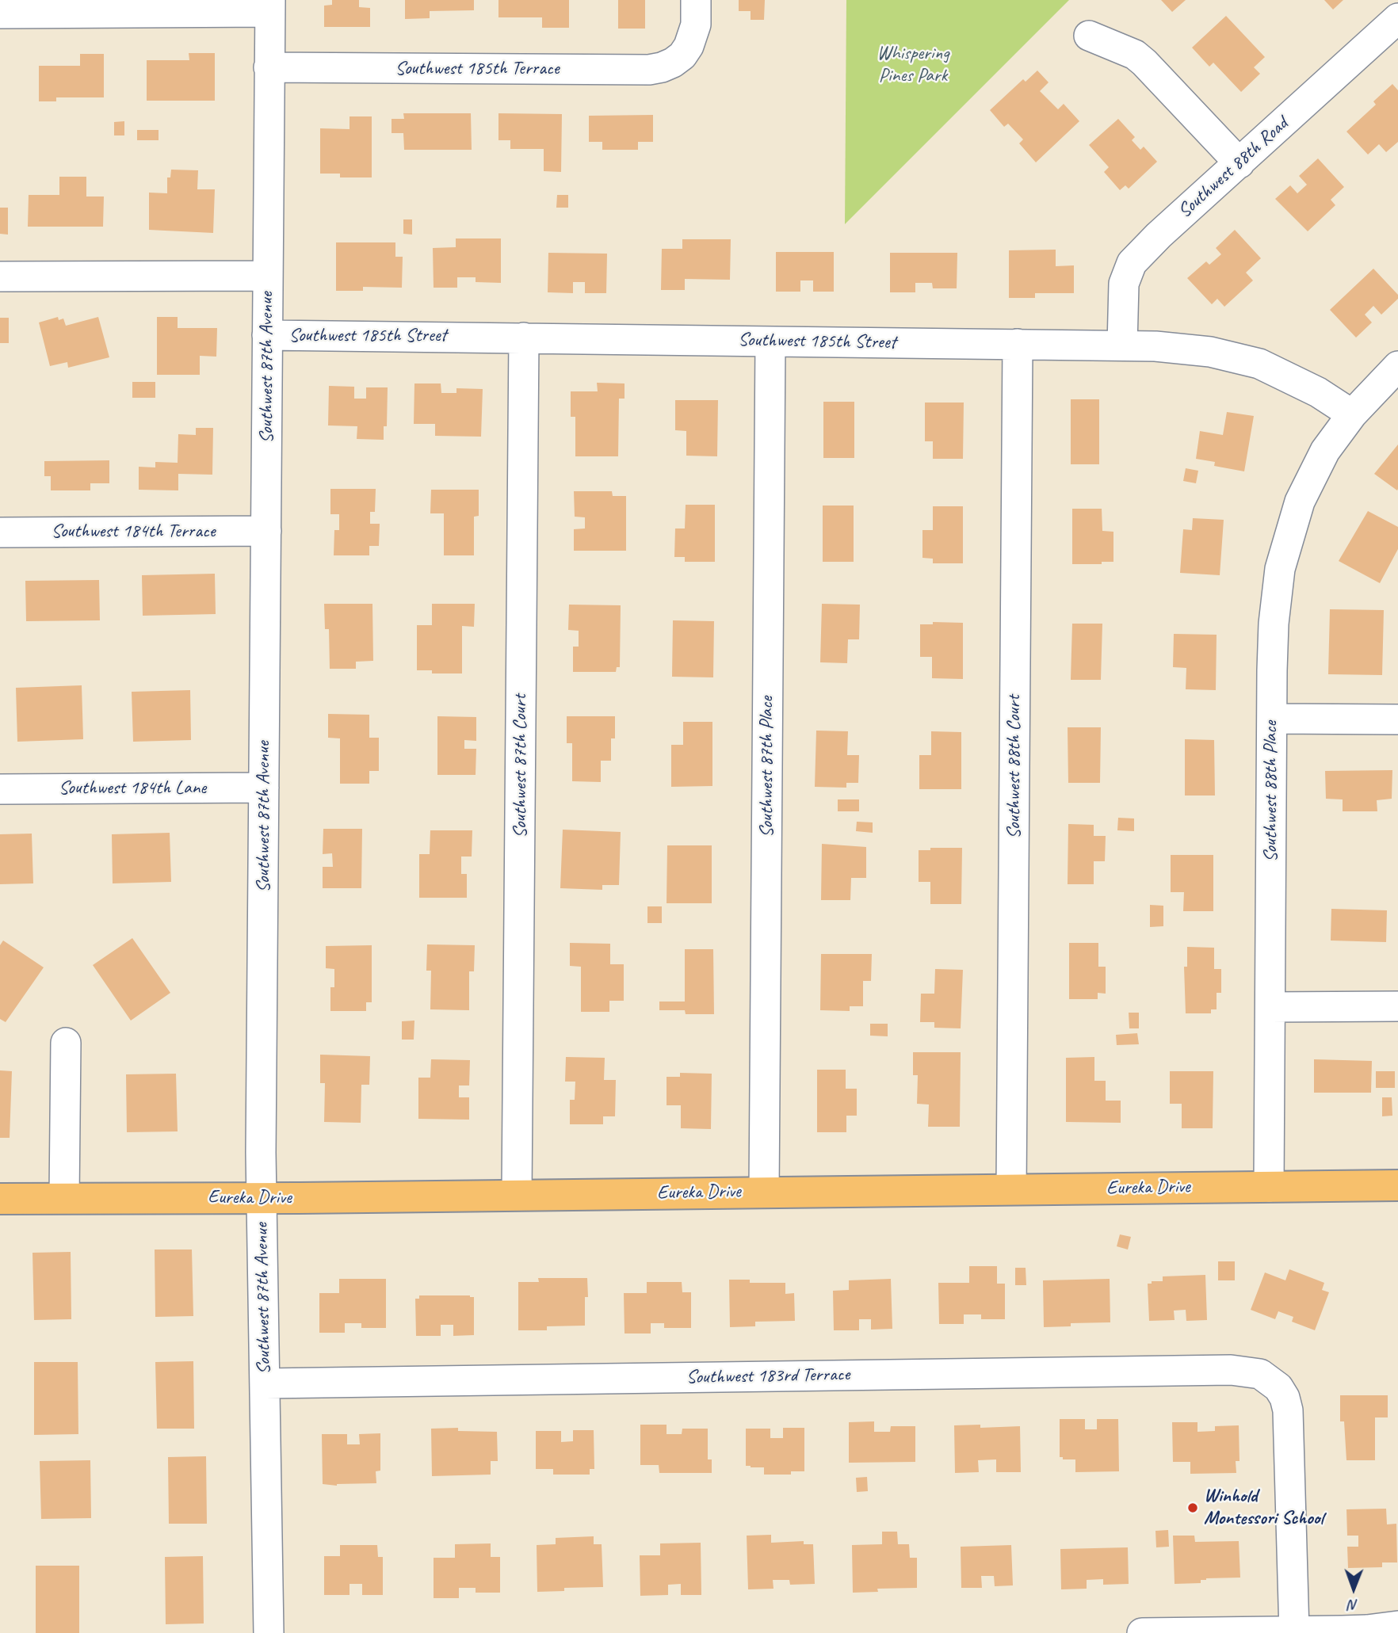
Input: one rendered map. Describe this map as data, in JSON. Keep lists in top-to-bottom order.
{
  "streets": {
    "main road": ["Eureka Drive"],
    "street": [
      "Southwest 185th Terrace",
      "Southwest 88th Road",
      "Southwest 185th Street",
      "Southwest 87th Avenue",
      "Southwest 184th Terrace",
      "Southwest 87th Court",
      "Southwest 87th Place",
      "Southwest 88th Court",
      "Southwest 184th Lane",
      "Southwest 88th Place",
      "Southwest 183rd Terrace"
    ]
  },
  "crossings": [
    ["Southwest 185th Terrace", "Southwest 87th Avenue"],
    ["Southwest 88th Road", "Southwest 185th Street"],
    ["Southwest 185th Street", "Southwest 87th Avenue"],
    ["Southwest 185th Street", "Southwest 87th Court"],
    ["Southwest 185th Street", "Southwest 87th Place"],
    ["Southwest 185th Street", "Southwest 88th Court"],
    ["Southwest 185th Street", "Southwest 88th Place"],
    ["Southwest 87th Avenue", "Southwest 184th Terrace"],
    ["Southwest 87th Avenue", "Southwest 184th Lane"],
    ["Southwest 87th Avenue", "Eureka Drive"],
    ["Southwest 87th Avenue", "Southwest 183rd Terrace"],
    ["Southwest 87th Court", "Eureka Drive"],
    ["Southwest 87th Place", "Eureka Drive"],
    ["Southwest 88th Court", "Eureka Drive"],
    ["Southwest 88th Place", "Eureka Drive"]
  ],
  "parks": ["Whispering Pines Park"],
  "places": ["Winhold Montessori School"],
  "north": "bottom"
}
